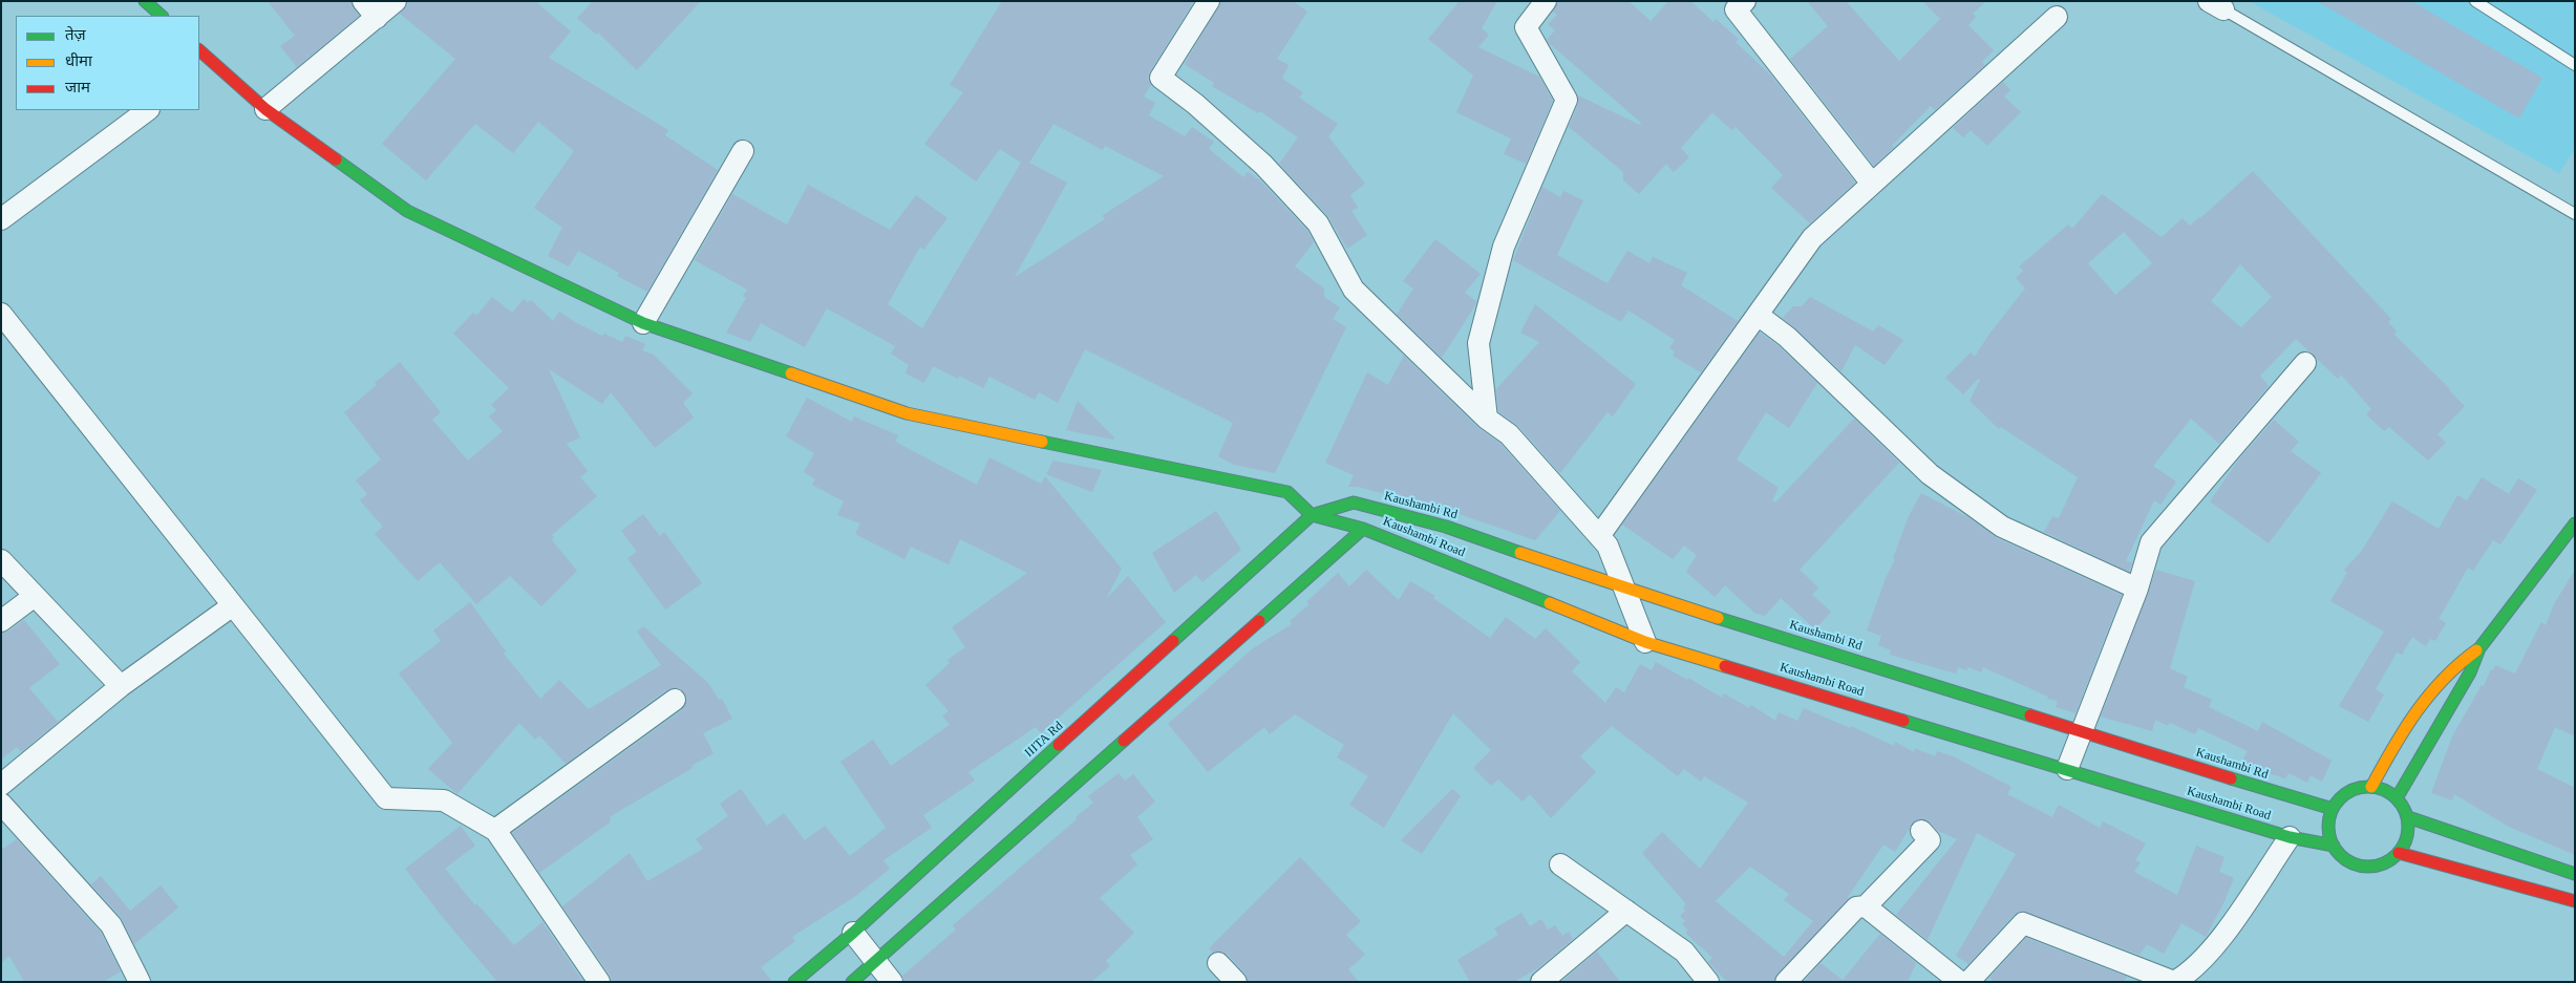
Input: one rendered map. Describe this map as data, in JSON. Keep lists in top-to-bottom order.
{
  "streets": {
    "main road": ["Kaushambi Rd", "Kaushambi Road", "IIITA Rd"]
  },
  "crossings": [
    ["Kaushambi Rd", "Kaushambi Road"],
    ["Kaushambi Rd", "IIITA Rd"],
    ["Kaushambi Road", "IIITA Rd"]
  ],
  "legend": ["तेज़", "धीमा", "जाम"]
}
